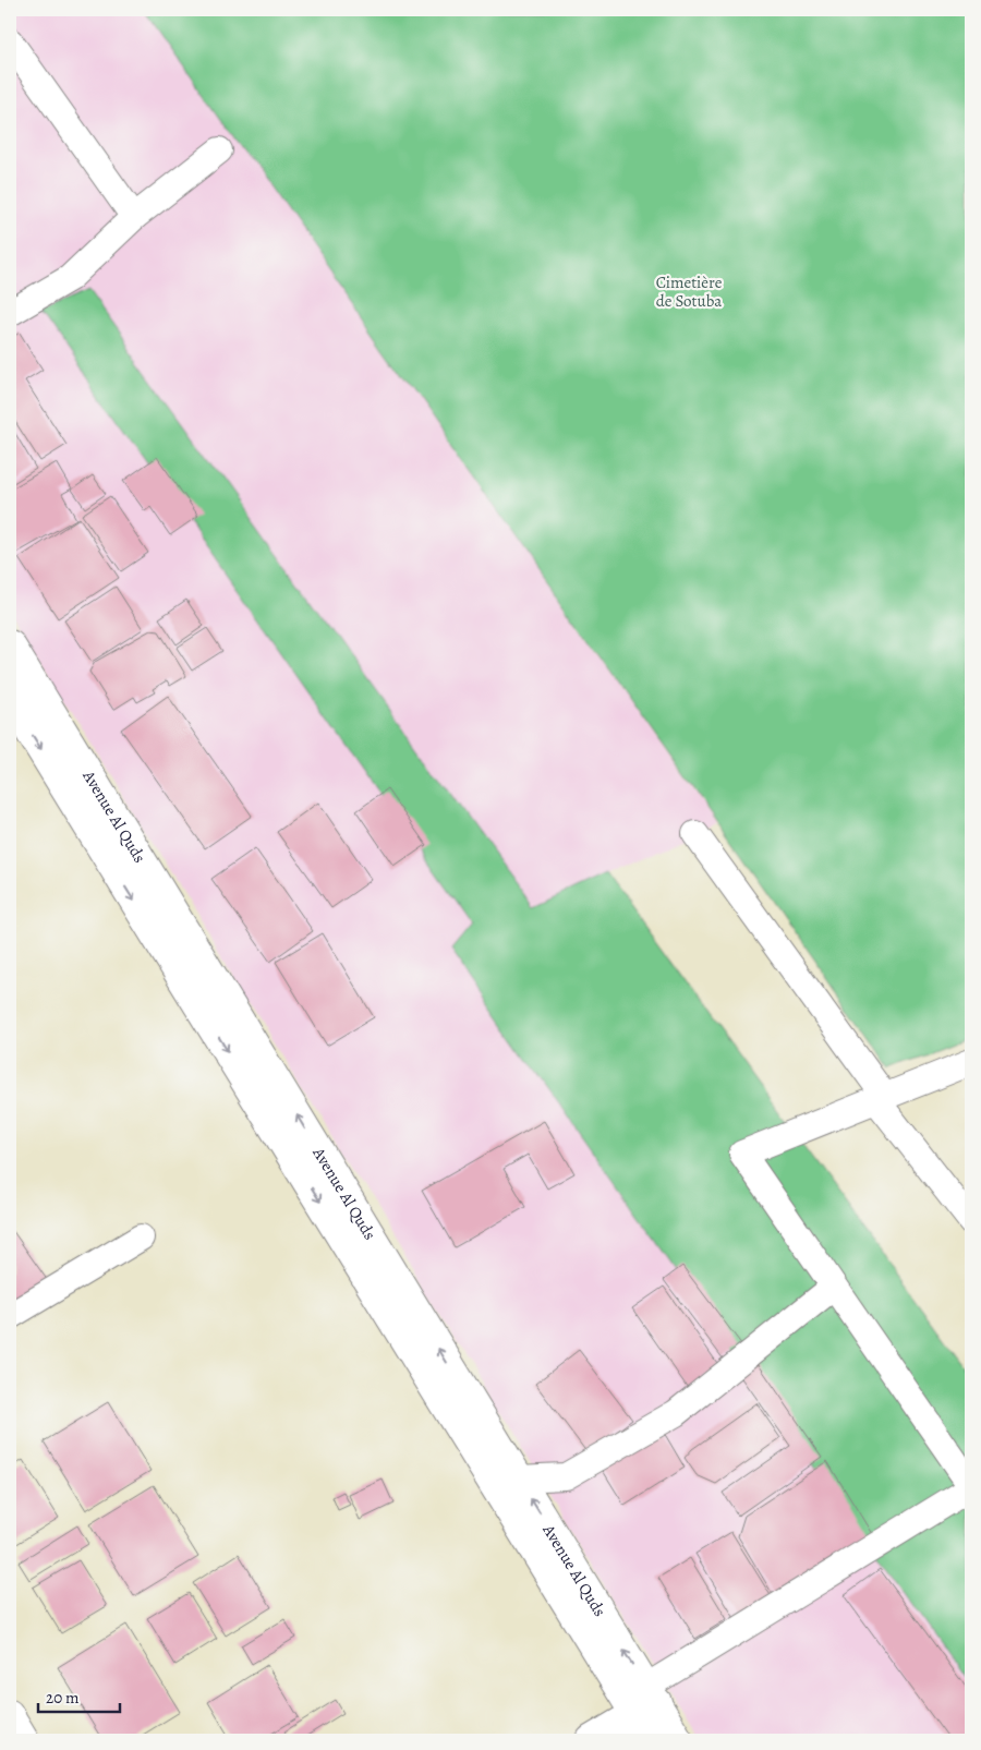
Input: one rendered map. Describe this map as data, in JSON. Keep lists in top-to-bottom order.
{
  "streets": {
    "main road": ["Avenue Al Quds"]
  },
  "parks": ["Cimetière de Sotuba"],
  "scale_bar": "20 m"
}
